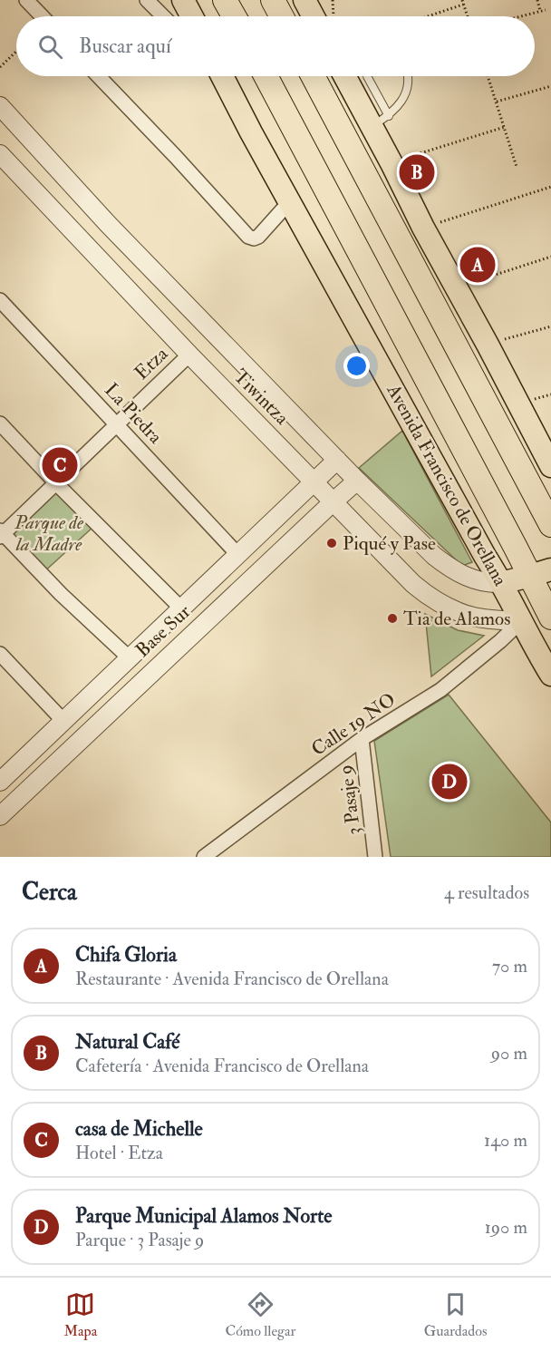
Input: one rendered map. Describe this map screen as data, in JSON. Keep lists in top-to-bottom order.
{
  "streets": {
    "highway": ["Avenida Francisco de Orellana"],
    "street": [
      "Etza",
      "Tiwintza",
      "La Piedra",
      "Base Sur",
      "Calle 19 NO",
      "3 Pasaje 9"
    ]
  },
  "crossings": [
    ["Etza", "Tiwintza"],
    ["Etza", "La Piedra"],
    ["Tiwintza", "Avenida Francisco de Orellana"],
    ["Tiwintza", "Base Sur"],
    ["Tiwintza", "Calle 19 NO"],
    ["La Piedra", "Base Sur"],
    ["Avenida Francisco de Orellana", "Calle 19 NO"],
    ["Calle 19 NO", "3 Pasaje 9"]
  ],
  "parks": ["Parque de la Madre"],
  "places": ["Piqué y Pase", "Tia de Alamos"],
  "page": {
    "search": "Buscar aquí",
    "pins": [
      "B",
      "A",
      "C",
      "D"
    ],
    "heading": ["Cerca", "4 resultados"],
    "list": [
      {
        "mark": "A",
        "name": "Chifa Gloria",
        "note": "Restaurante · Avenida Francisco de Orellana",
        "value": "70 m"
      },
      {
        "mark": "B",
        "name": "Natural Café",
        "note": "Cafetería · Avenida Francisco de Orellana",
        "value": "90 m"
      },
      {
        "mark": "C",
        "name": "casa de Michelle",
        "note": "Hotel · Etza",
        "value": "140 m"
      },
      {
        "mark": "D",
        "name": "Parque Municipal Alamos Norte",
        "note": "Parque · 3 Pasaje 9",
        "value": "190 m"
      }
    ],
    "nav": ["Mapa", "Cómo llegar", "Guardados"]
  }
}
